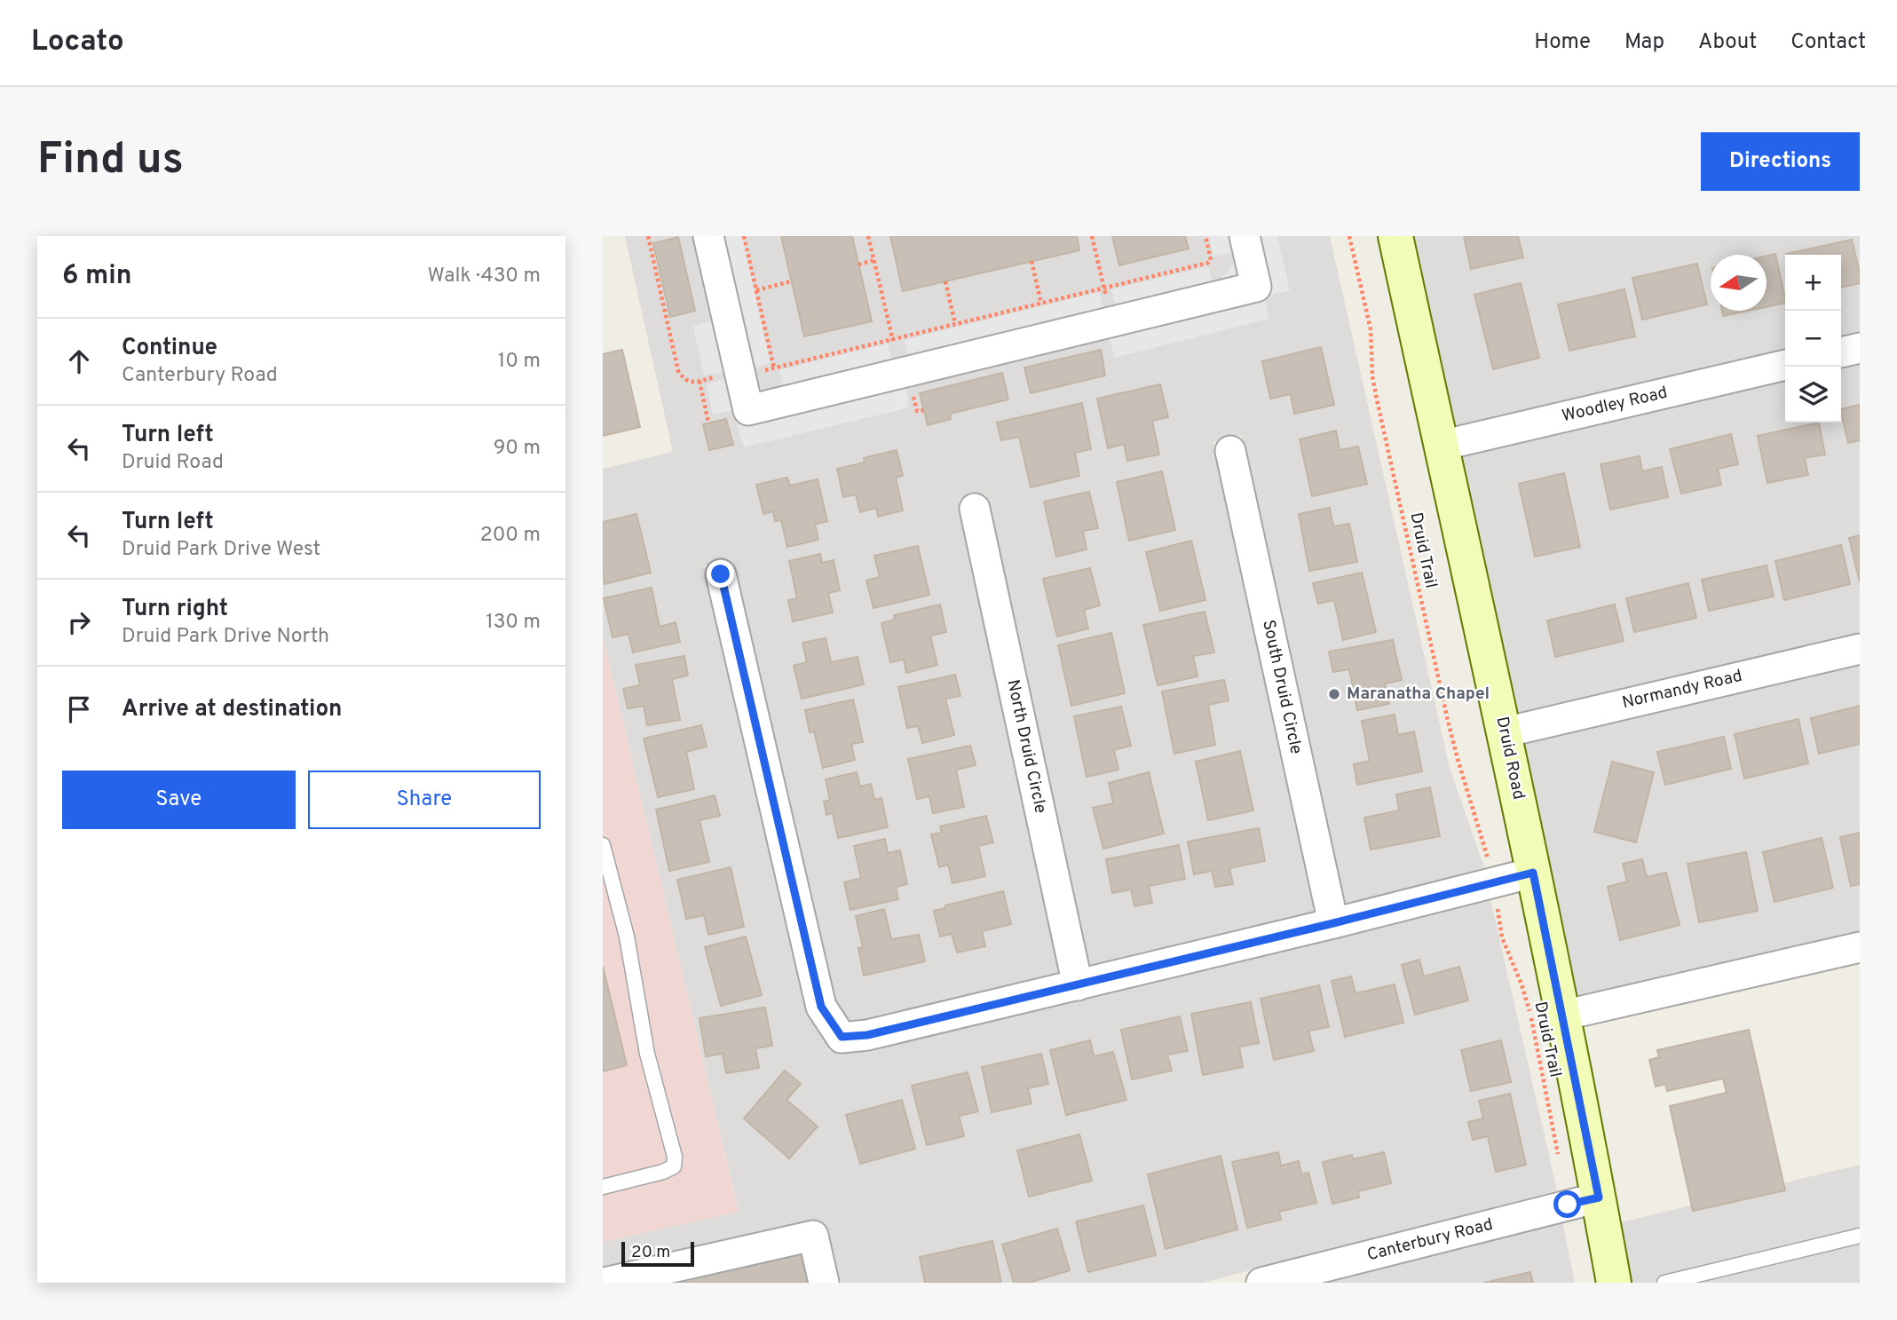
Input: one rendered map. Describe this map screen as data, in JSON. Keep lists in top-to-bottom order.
{
  "streets": {
    "street": [
      "Woodley Road",
      "South Druid Circle",
      "Normandy Road",
      "North Druid Circle",
      "Druid Road",
      "Canterbury Road"
    ],
    "path": ["Druid Trail"]
  },
  "crossings": [
    ["Woodley Road", "Druid Road"],
    ["Normandy Road", "Druid Road"],
    ["Druid Road", "Canterbury Road"]
  ],
  "places": ["Maranatha Chapel"],
  "scale_bar": "20 m",
  "north": "left",
  "page": {
    "header": "Locato",
    "nav": [
      "Home",
      "Map",
      "About",
      "Contact"
    ],
    "buttons": [
      "Directions",
      ["Save", "Share"]
    ],
    "title": "Find us",
    "heading": ["6 min", "Walk · 430 m"],
    "map_buttons": ["+", "−"],
    "list": [
      ["Continue", "Canterbury Road", "10 m"],
      ["Turn left", "Druid Road", "90 m"],
      ["Turn left", "Druid Park Drive West", "200 m"],
      ["Turn right", "Druid Park Drive North", "130 m"],
      "Arrive at destination"
    ],
    "scale": "20 m"
  }
}
